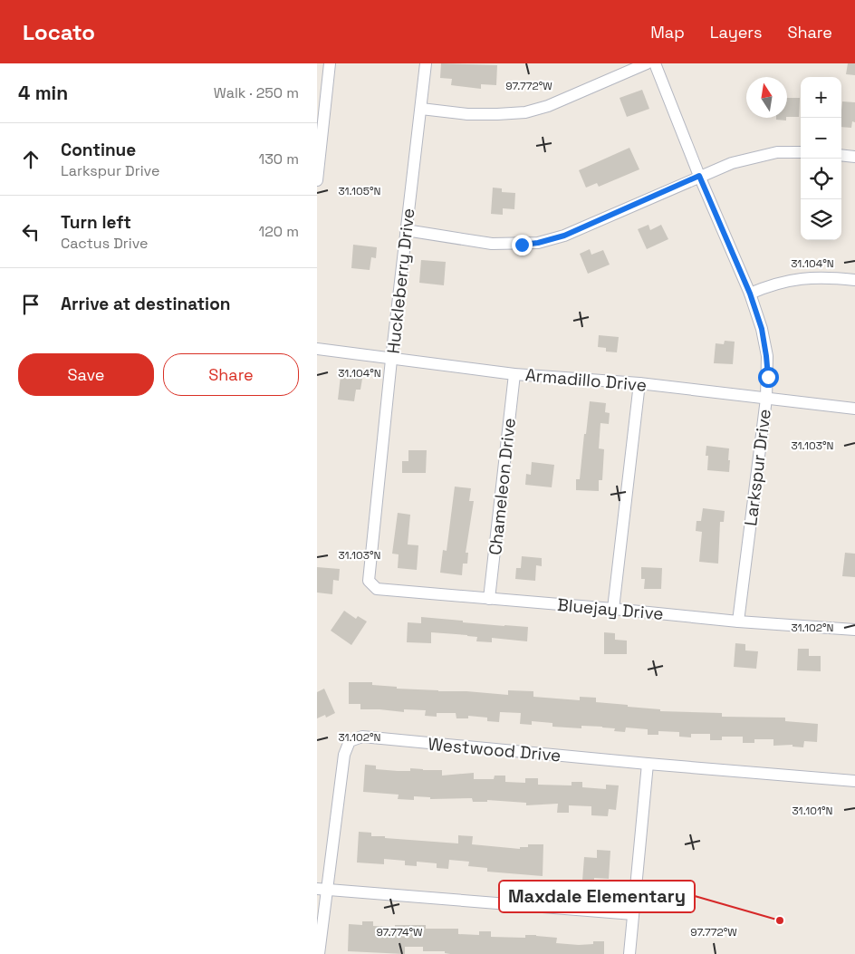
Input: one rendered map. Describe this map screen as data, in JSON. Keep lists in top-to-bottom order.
{
  "streets": {
    "street": [
      "Huckleberry Drive",
      "Armadillo Drive",
      "Larkspur Drive",
      "Chameleon Drive",
      "Bluejay Drive",
      "Westwood Drive"
    ]
  },
  "crossings": [
    ["Huckleberry Drive", "Armadillo Drive"],
    ["Huckleberry Drive", "Bluejay Drive"],
    ["Armadillo Drive", "Larkspur Drive"],
    ["Armadillo Drive", "Chameleon Drive"],
    ["Larkspur Drive", "Bluejay Drive"],
    ["Chameleon Drive", "Bluejay Drive"]
  ],
  "places": ["Maxdale Elementary"],
  "north": "top",
  "page": {
    "header": "Locato",
    "nav": ["Map", "Layers", "Share"],
    "heading": ["4 min", "Walk · 250 m"],
    "map_buttons": ["+", "−"],
    "list": [
      ["Continue", "Larkspur Drive", "130 m"],
      ["Turn left", "Cactus Drive", "120 m"],
      "Arrive at destination"
    ],
    "buttons": ["Save", "Share"]
  },
  "coordinates": [
    "97.772°W",
    "31.105°N",
    "31.104°N",
    "31.103°N",
    "31.102°N",
    "31.101°N",
    "97.774°W"
  ]
}
